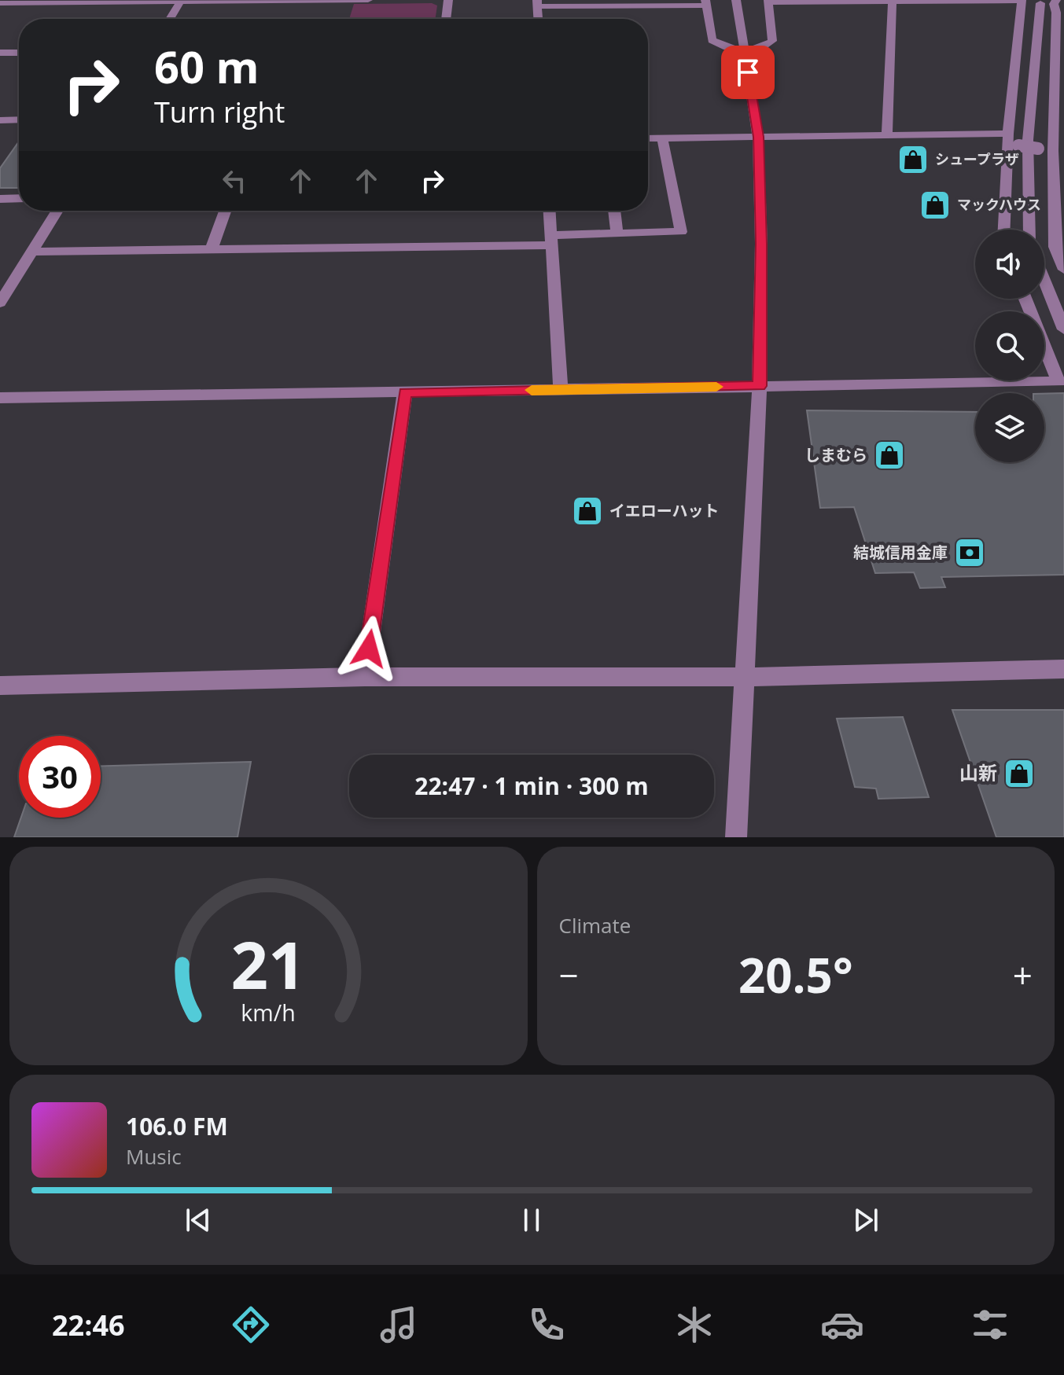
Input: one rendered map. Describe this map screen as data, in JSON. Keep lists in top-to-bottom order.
{
  "places": {
    "shop": [
      "シュープラザ",
      "マックハウス",
      "しまむら",
      "イエローハット",
      "山新"
    ],
    "bank": ["結城信用金庫"]
  },
  "page": {
    "turn": ["60 m", "Turn right"],
    "limit": "30",
    "trip": "22:47 · 1 min · 300 m",
    "tile": "Climate",
    "heat": ["−", "20.5°", "+"],
    "song": ["106.0 FM", "Music"],
    "tabs": "22:46",
    "gauge": ["21", "km/h"]
  }
}
